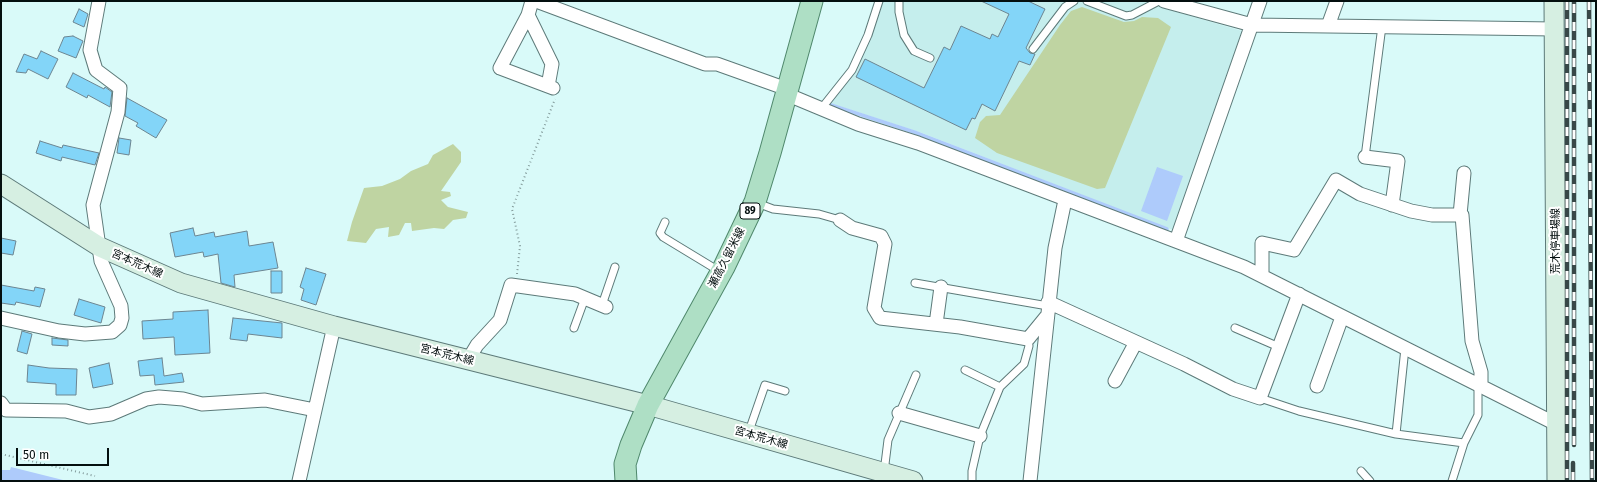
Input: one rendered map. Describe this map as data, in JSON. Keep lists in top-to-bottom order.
{
  "streets": {
    "main road": [
      "89",
      "荒木停車場線",
      "瀬高久留米線",
      "宮本荒木線"
    ]
  },
  "crossings": [
    ["瀬高久留米線", "宮本荒木線"]
  ],
  "scale_bar": "50 m"
}
